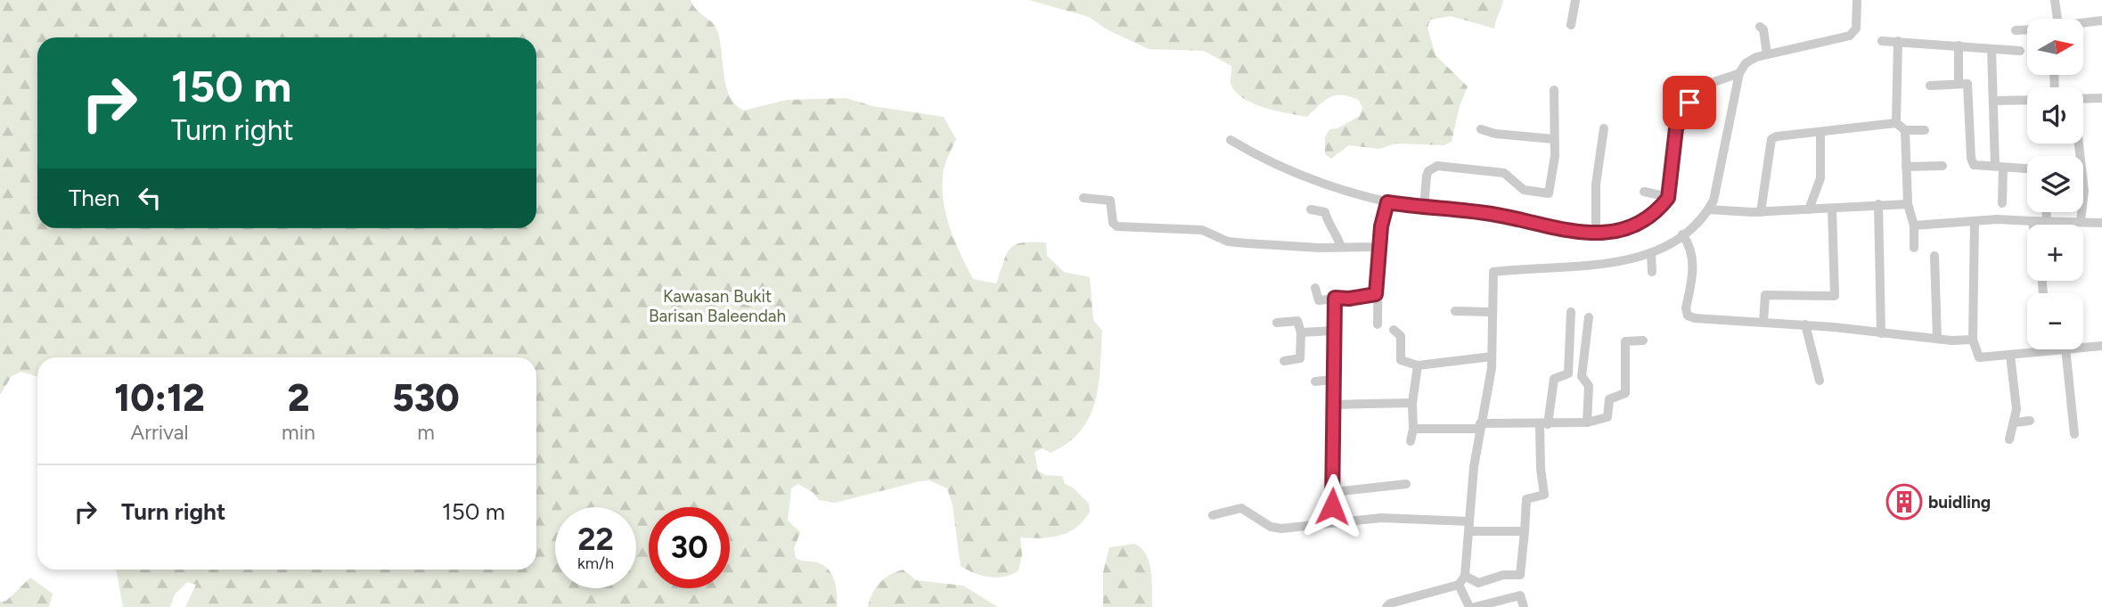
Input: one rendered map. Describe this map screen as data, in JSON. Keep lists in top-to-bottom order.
{
  "parks": ["Kawasan Bukit Barisan Baleendah"],
  "places": {
    "building": ["buidling"]
  },
  "north": "right",
  "page": {
    "map_buttons": ["+", "−"],
    "turn": ["150 m", "Turn right"],
    "then": "Then",
    "eta": [
      "10:12",
      "Arrival",
      "2",
      "min",
      "530",
      "m"
    ],
    "list": [
      {
        "name": "Turn right",
        "value": "150 m"
      }
    ],
    "speed": "22 km/h",
    "limit": "30"
  }
}
